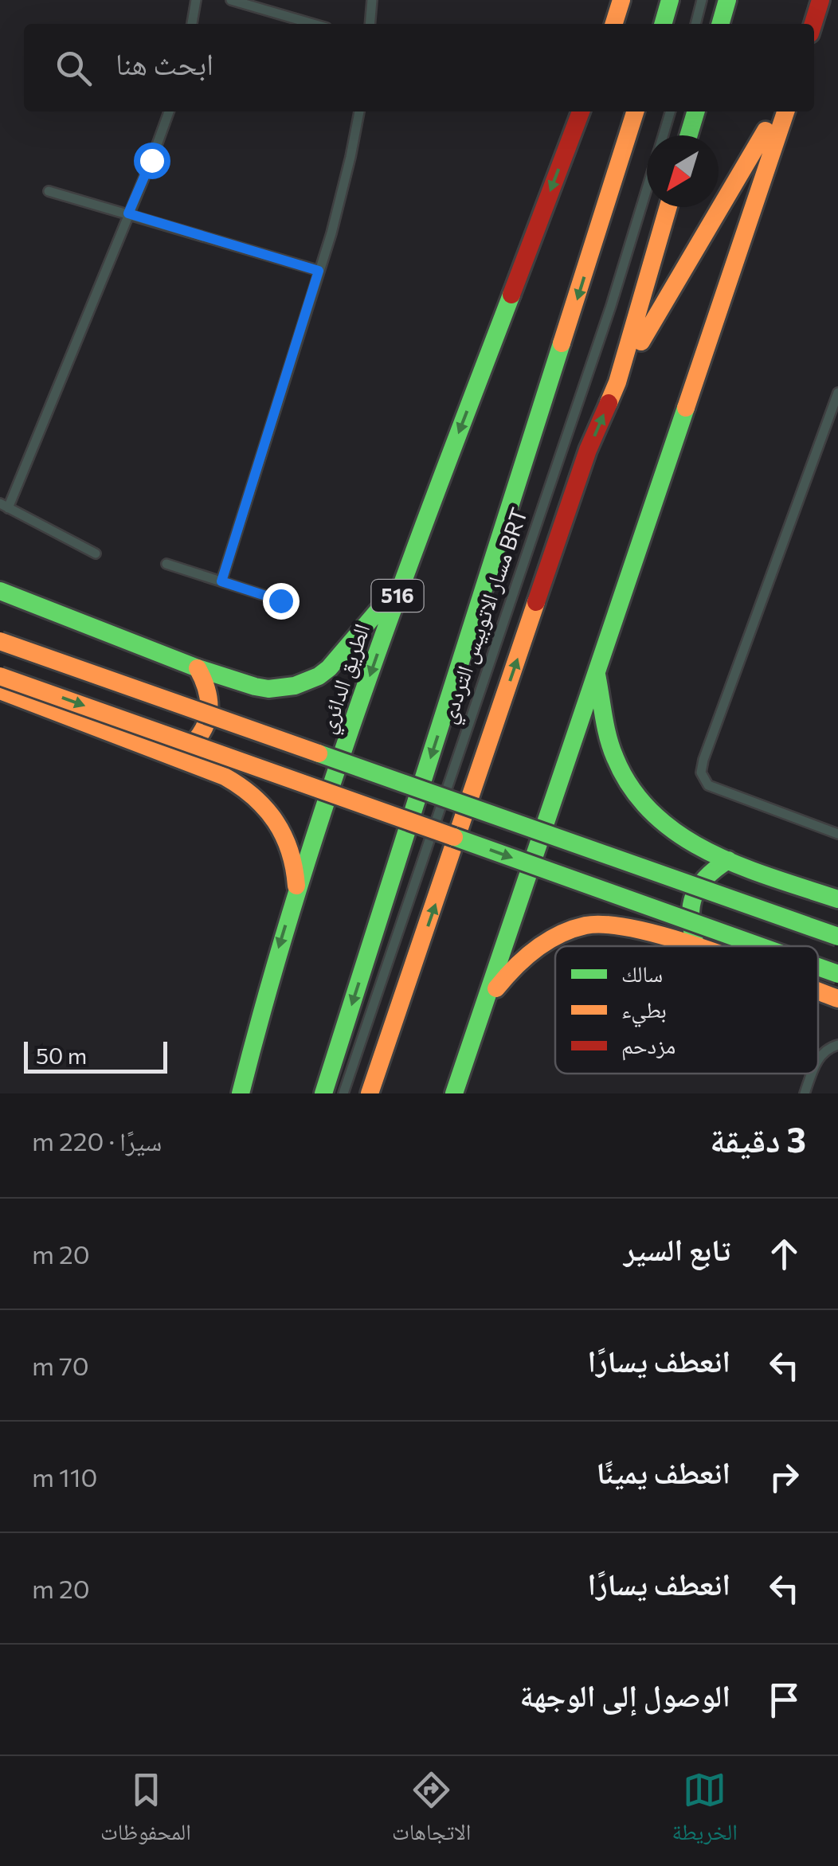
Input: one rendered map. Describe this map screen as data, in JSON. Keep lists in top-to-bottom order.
{
  "streets": {
    "main road": ["516", "الطريق الدائري"],
    "lane": ["مسار الاتوبيس الترددي BRT"]
  },
  "legend": ["سالك", "بطيء", "مزدحم"],
  "scale_bar": "50 m",
  "north": "bottom left",
  "page": {
    "search": "ابحث هنا",
    "scale": "50 m",
    "heading": ["3 دقيقة", "سيرًا · 220 m"],
    "list": [
      ["تابع السير", "20 m"],
      ["انعطف يسارًا", "70 m"],
      ["انعطف يمينًا", "110 m"],
      ["انعطف يسارًا", "20 m"],
      "الوصول إلى الوجهة"
    ],
    "nav": ["الخريطة", "الاتجاهات", "المحفوظات"]
  }
}
